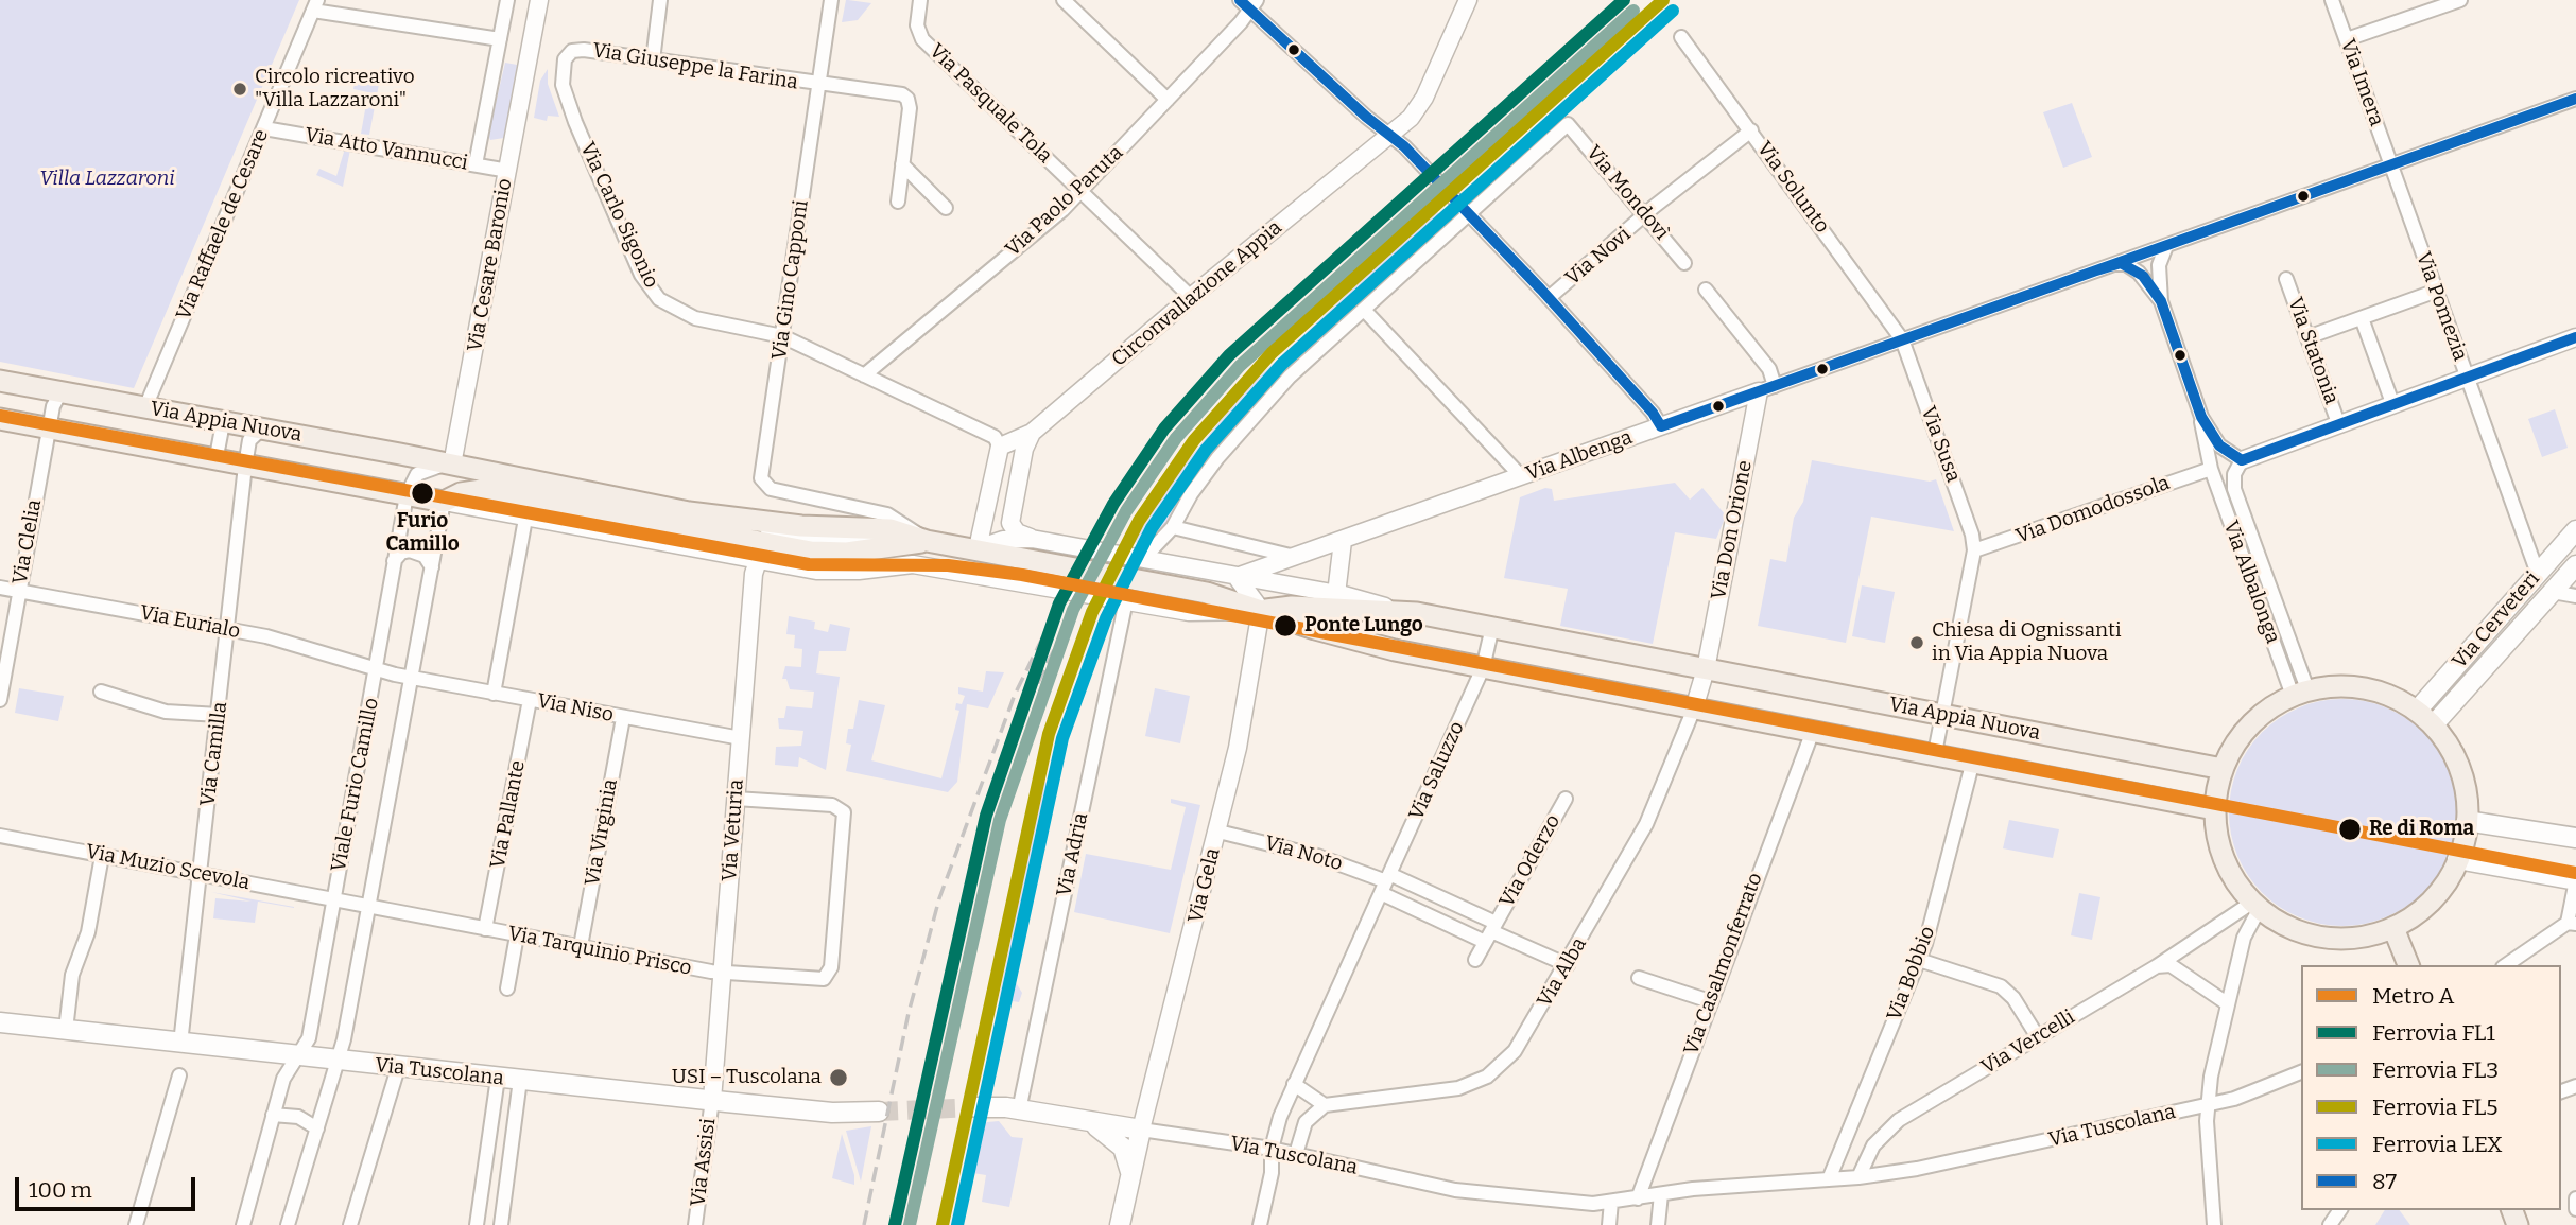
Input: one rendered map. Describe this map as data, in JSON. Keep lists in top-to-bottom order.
{
  "streets": {
    "main road": ["Via Appia Nuova", "Via Cerveteri", "Via Tuscolana"],
    "street": [
      "Via Giuseppe la Farina",
      "Via Imera",
      "Via Pasquale Tola",
      "Via Atto Vannucci",
      "Via Solunto",
      "Via Mondovì",
      "Via Paolo Paruta",
      "Via Carlo Sigonio",
      "Via Raffaele de Cesare",
      "Via Novi",
      "Via Cesare Baronio",
      "Via Gino Capponi",
      "Circonvallazione Appia",
      "Via Pomezia",
      "Via Statonia",
      "Via Susa",
      "Via Albenga",
      "Via Domodossola",
      "Via Don Orione",
      "Via Clelia",
      "Via Albalonga",
      "Via Eurialo",
      "Via Niso",
      "Via Camilla",
      "Via Saluzzo",
      "Viale Furio Camillo",
      "Via Pallante",
      "Via Veturia",
      "Via Virginia",
      "Via Noto",
      "Via Adria",
      "Via Oderzo",
      "Via Muzio Scevola",
      "Via Gela",
      "Via Tarquinio Prisco",
      "Via Casalmonferrato",
      "Via Alba",
      "Via Bobbio",
      "Via Vercelli",
      "Via Assisi"
    ]
  },
  "crossings": [
    ["Via Giuseppe la Farina", "Via Carlo Sigonio"],
    ["Via Giuseppe la Farina", "Via Gino Capponi"],
    ["Via Imera", "Via Pomezia"],
    ["Via Imera", "Via Albenga"],
    ["Via Pasquale Tola", "Via Paolo Paruta"],
    ["Via Pasquale Tola", "Circonvallazione Appia"],
    ["Via Atto Vannucci", "Via Raffaele de Cesare"],
    ["Via Atto Vannucci", "Via Cesare Baronio"],
    ["Via Solunto", "Via Novi"],
    ["Via Solunto", "Via Susa"],
    ["Via Solunto", "Via Albenga"],
    ["Via Mondovì", "Via Novi"],
    ["Via Paolo Paruta", "Via Carlo Sigonio"],
    ["Via Carlo Sigonio", "Via Gino Capponi"],
    ["Via Carlo Sigonio", "Circonvallazione Appia"],
    ["Via Raffaele de Cesare", "Via Appia Nuova"],
    ["Via Cesare Baronio", "Via Appia Nuova"],
    ["Via Gino Capponi", "Via Appia Nuova"],
    ["Via Pomezia", "Via Albenga"],
    ["Via Pomezia", "Via Cerveteri"],
    ["Via Appia Nuova", "Via Don Orione"],
    ["Via Appia Nuova", "Via Clelia"],
    ["Via Appia Nuova", "Via Albalonga"],
    ["Via Appia Nuova", "Via Cerveteri"],
    ["Via Appia Nuova", "Via Camilla"],
    ["Via Appia Nuova", "Via Saluzzo"],
    ["Via Appia Nuova", "Viale Furio Camillo"],
    ["Via Appia Nuova", "Via Veturia"],
    ["Via Appia Nuova", "Via Gela"],
    ["Via Appia Nuova", "Via Casalmonferrato"],
    ["Via Appia Nuova", "Via Alba"],
    ["Via Appia Nuova", "Via Bobbio"],
    ["Via Appia Nuova", "Via Vercelli"],
    ["Via Susa", "Via Albenga"],
    ["Via Susa", "Via Domodossola"],
    ["Via Albenga", "Via Don Orione"],
    ["Via Albenga", "Via Albalonga"],
    ["Via Domodossola", "Via Albalonga"],
    ["Via Clelia", "Via Eurialo"],
    ["Via Albalonga", "Via Cerveteri"],
    ["Via Albalonga", "Via Vercelli"],
    ["Via Cerveteri", "Via Vercelli"],
    ["Via Eurialo", "Via Camilla"],
    ["Via Eurialo", "Viale Furio Camillo"],
    ["Via Niso", "Viale Furio Camillo"],
    ["Via Niso", "Via Pallante"],
    ["Via Niso", "Via Veturia"],
    ["Via Niso", "Via Virginia"],
    ["Via Camilla", "Via Muzio Scevola"],
    ["Via Camilla", "Via Tuscolana"],
    ["Via Saluzzo", "Via Noto"],
    ["Via Saluzzo", "Via Tuscolana"],
    ["Viale Furio Camillo", "Via Muzio Scevola"],
    ["Viale Furio Camillo", "Via Tarquinio Prisco"],
    ["Viale Furio Camillo", "Via Tuscolana"],
    ["Via Pallante", "Via Tarquinio Prisco"],
    ["Via Veturia", "Via Tarquinio Prisco"],
    ["Via Veturia", "Via Tuscolana"],
    ["Via Veturia", "Via Assisi"],
    ["Via Virginia", "Via Tarquinio Prisco"],
    ["Via Noto", "Via Gela"],
    ["Via Adria", "Via Tuscolana"],
    ["Via Gela", "Via Tuscolana"],
    ["Via Casalmonferrato", "Via Tuscolana"],
    ["Via Bobbio", "Via Tuscolana"],
    ["Via Vercelli", "Via Tuscolana"],
    ["Via Tuscolana", "Via Assisi"]
  ],
  "parks": ["Villa Lazzaroni"],
  "places": [
    "Circolo ricreativo \"Villa Lazzaroni\"",
    "Furio Camillo",
    "Ponte Lungo",
    "Chiesa di Ognissanti in Via Appia Nuova",
    "Re di Roma",
    "USI – Tuscolana"
  ],
  "lines": [
    "rail line FL1",
    "rail line FL5",
    "transit line 87",
    "rail line FL3",
    "rail line LEX",
    "metro line A"
  ],
  "legend": [
    "Metro A",
    "Ferrovia FL1",
    "Ferrovia FL3",
    "Ferrovia FL5",
    "Ferrovia LEX",
    "87"
  ],
  "scale_bar": "100 m"
}
